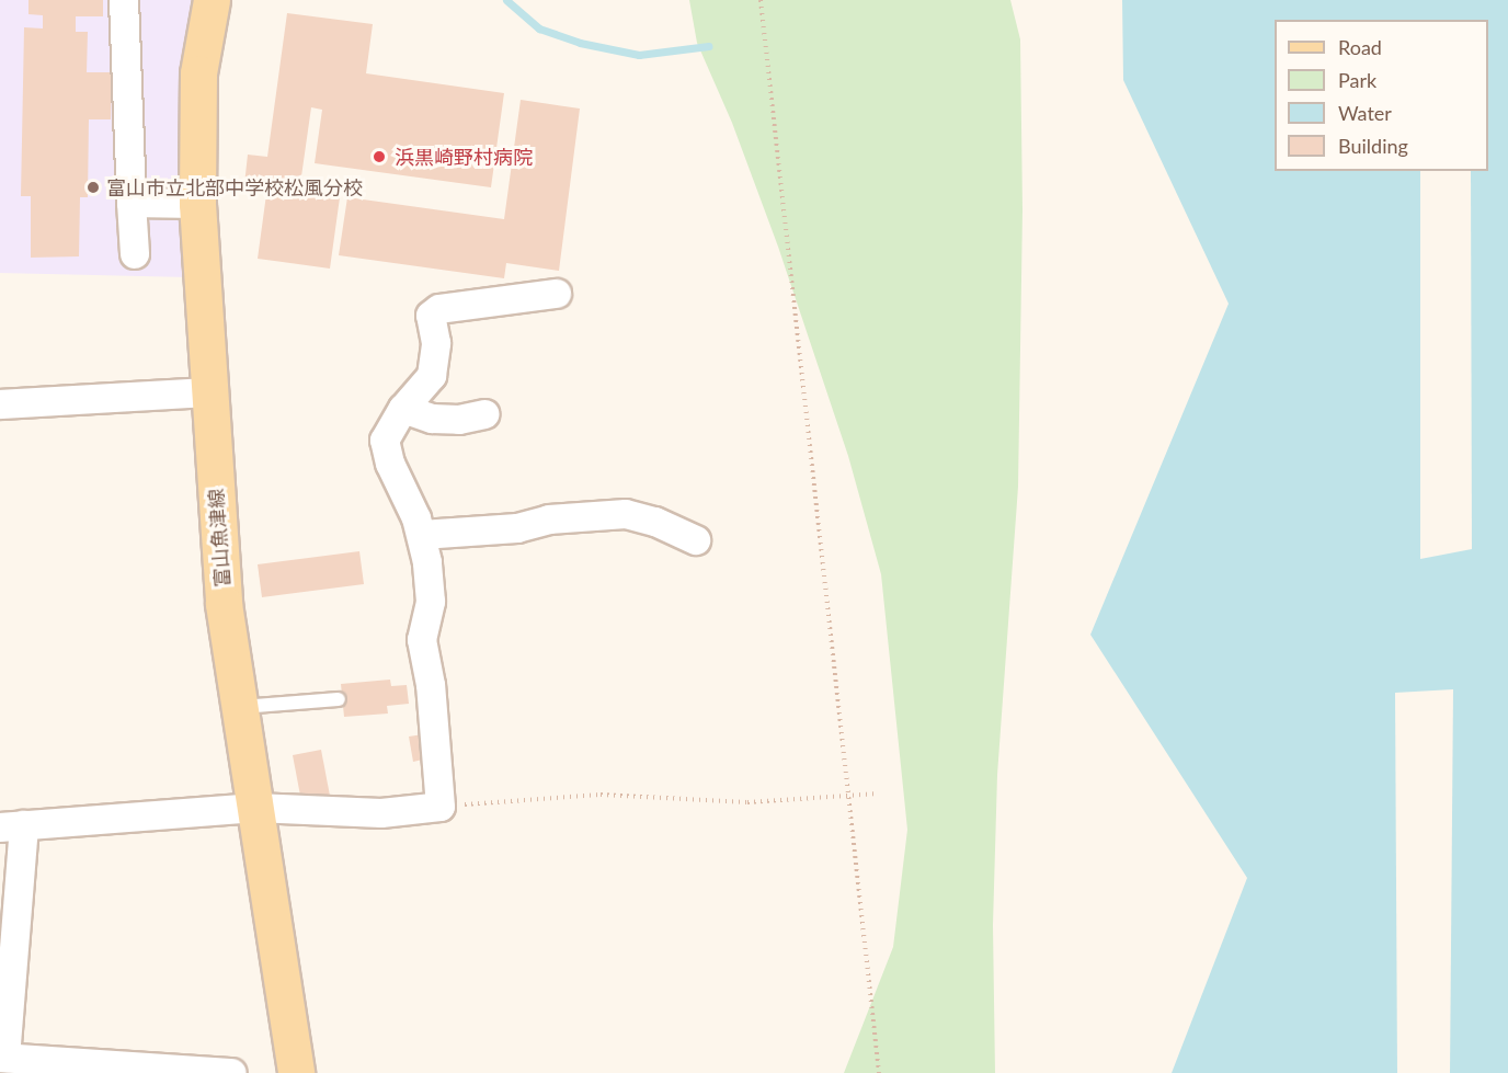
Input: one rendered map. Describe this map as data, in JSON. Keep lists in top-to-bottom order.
{
  "streets": {
    "main road": ["富山魚津線"]
  },
  "places": ["浜黒崎野村病院", "富山市立北部中学校松風分校"],
  "legend": [
    "Road",
    "Park",
    "Water",
    "Building"
  ]
}
